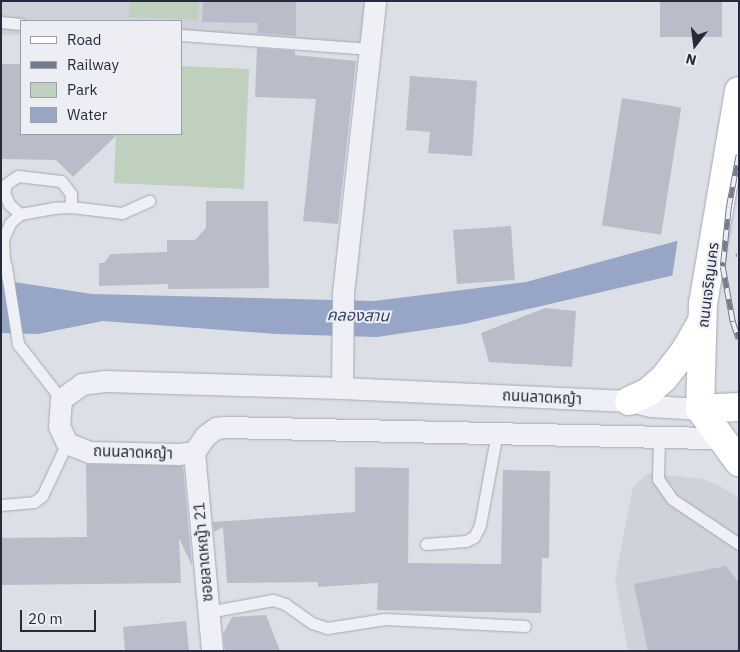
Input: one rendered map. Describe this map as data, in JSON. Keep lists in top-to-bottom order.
{
  "streets": {
    "main road": ["ถนนเจริญนคร", "ถนนลาดหญ้า"],
    "street": ["ซอยลาดหญ้า 21"]
  },
  "crossings": [
    ["ถนนเจริญนคร", "ถนนลาดหญ้า"],
    ["ถนนลาดหญ้า", "ซอยลาดหญ้า 21"]
  ],
  "water": ["คลองสาน"],
  "legend": [
    "Road",
    "Railway",
    "Park",
    "Water"
  ],
  "scale_bar": "20 m",
  "north": "bottom"
}
